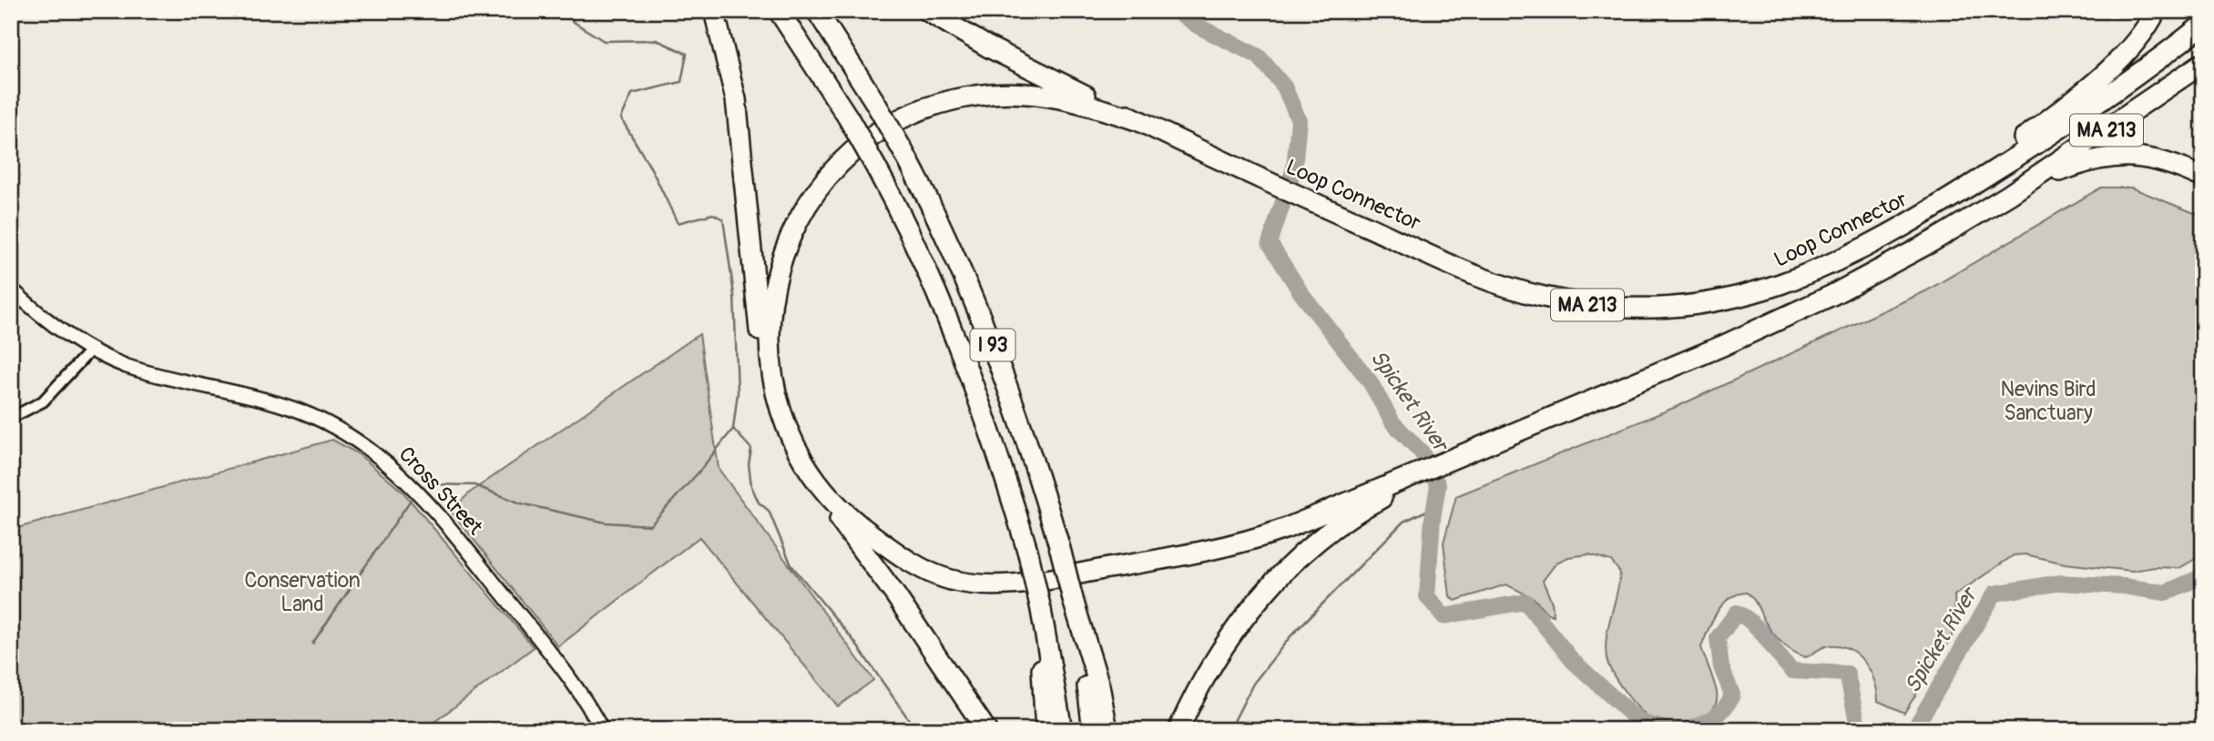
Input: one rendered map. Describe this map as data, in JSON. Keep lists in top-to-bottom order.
{
  "streets": {
    "highway": ["MA 213", "Loop Connector", "I 93"],
    "street": ["Cross Street"]
  },
  "water": ["Spicket River"],
  "parks": ["Nevins Bird Sanctuary", "Conservation Land"]
}
